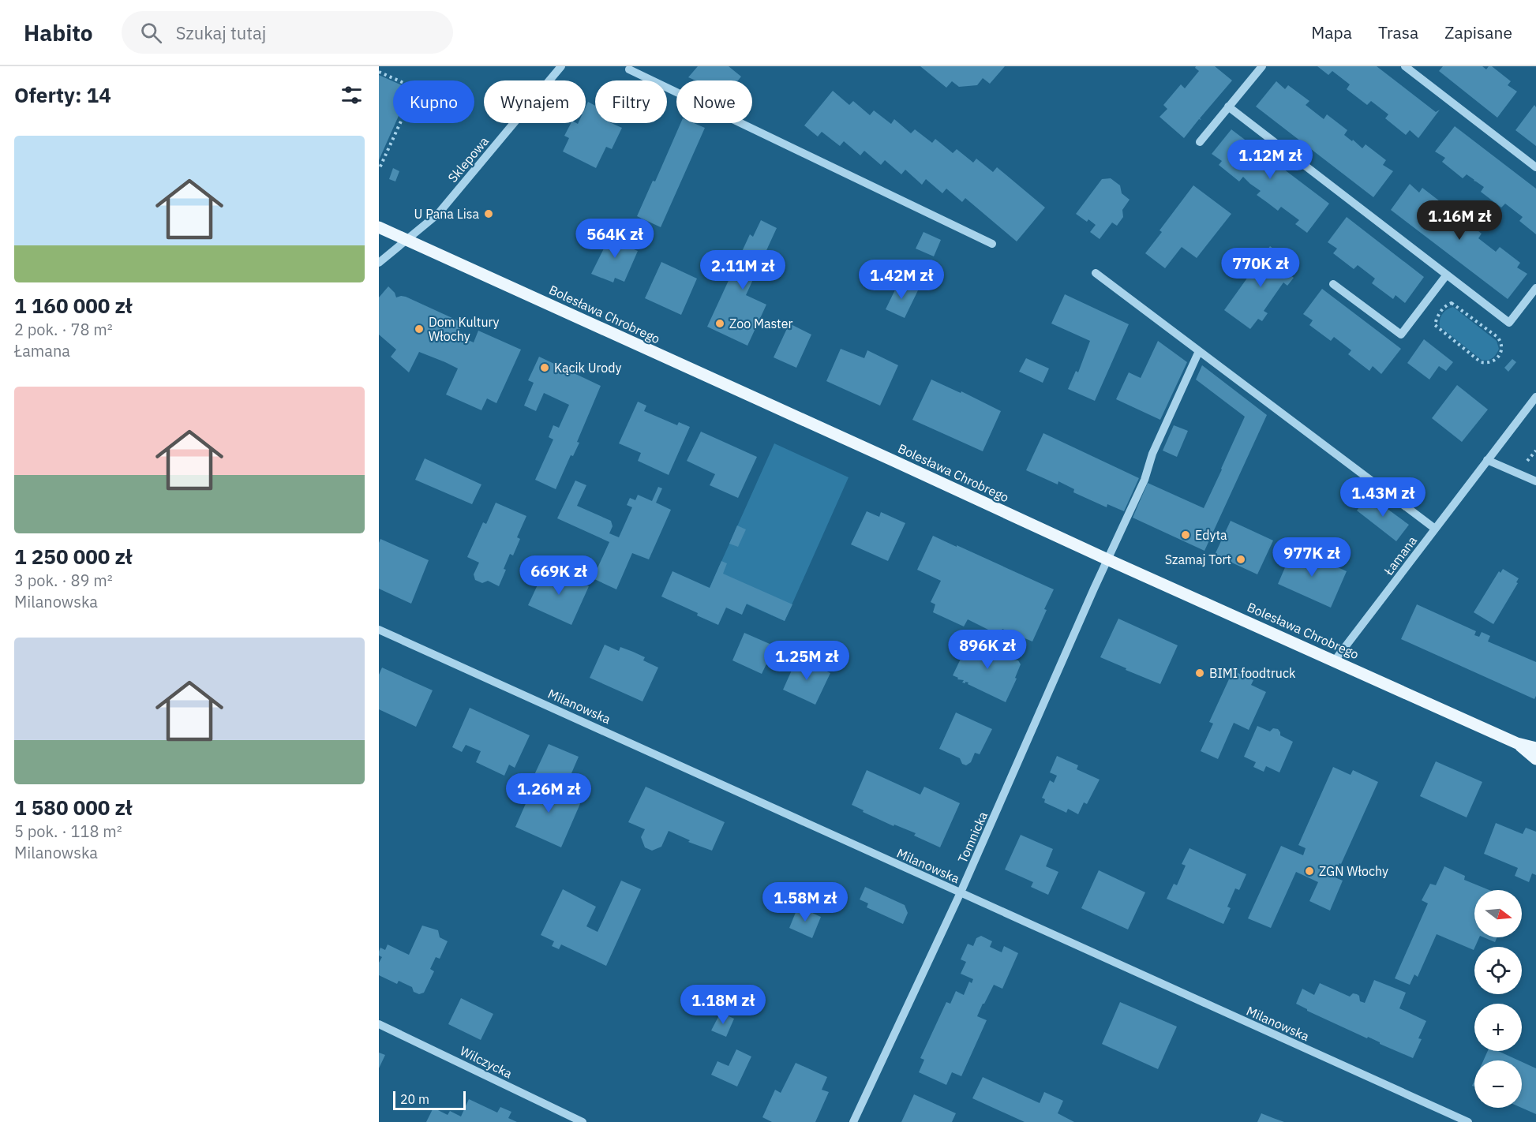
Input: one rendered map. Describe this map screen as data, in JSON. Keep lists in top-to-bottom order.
{
  "streets": {
    "main road": ["Bolesława Chrobrego"],
    "street": [
      "Sklepowa",
      "Łamana",
      "Milanowska",
      "Tomnicka",
      "Wilczycka"
    ]
  },
  "crossings": [
    ["Sklepowa", "Bolesława Chrobrego"],
    ["Bolesława Chrobrego", "Łamana"],
    ["Bolesława Chrobrego", "Tomnicka"],
    ["Milanowska", "Tomnicka"]
  ],
  "places": [
    "U Pana Lisa",
    "Zoo Master",
    "Dom Kultury Włochy",
    "Kącik Urody",
    "Edyta",
    "Szamaj Tort",
    "BIMI foodtruck",
    "ZGN Włochy"
  ],
  "scale_bar": "20 m",
  "north": "right",
  "page": {
    "header": "Habito",
    "search": "Szukaj tutaj",
    "nav": ["Mapa", "Trasa", "Zapisane"],
    "heading": "Oferty: 14",
    "chip": [
      "Kupno",
      "Wynajem",
      "Filtry",
      "Nowe"
    ],
    "list": [
      {
        "name": "1 160 000 zł",
        "note": "2 pok. · 78 m² · Łamana"
      },
      {
        "name": "1 250 000 zł",
        "note": "3 pok. · 89 m² · Milanowska"
      },
      {
        "name": "1 580 000 zł",
        "note": "5 pok. · 118 m² · Milanowska"
      }
    ],
    "price": [
      "1.12M zł",
      "1.16M zł",
      "564K zł",
      "770K zł",
      "2.11M zł",
      "1.42M zł",
      "1.43M zł",
      "977K zł",
      "669K zł",
      "896K zł",
      "1.25M zł",
      "1.26M zł",
      "1.58M zł",
      "1.18M zł"
    ],
    "map_buttons": ["+", "−"],
    "scale": "20 m"
  }
}
